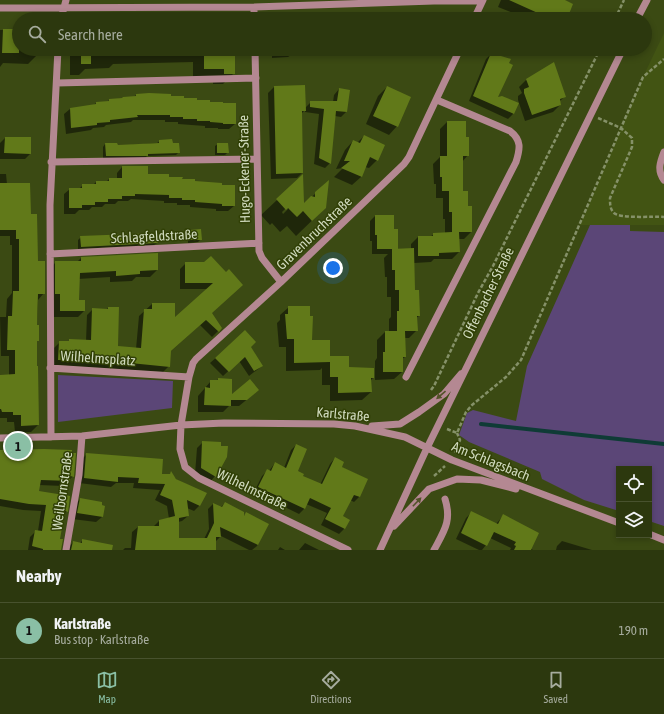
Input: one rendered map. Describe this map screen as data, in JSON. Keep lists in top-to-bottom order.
{
  "streets": {
    "street": [
      "Hugo-Eckener-Straße",
      "Gravenbruchstraße",
      "Schlagfeldstraße",
      "Offenbacher Straße",
      "Wilhelmsplatz",
      "Karlstraße",
      "Am Schlagsbach",
      "Wilhelmstraße",
      "Weilbornstraße"
    ]
  },
  "crossings": [
    ["Hugo-Eckener-Straße", "Gravenbruchstraße"],
    ["Hugo-Eckener-Straße", "Schlagfeldstraße"],
    ["Gravenbruchstraße", "Wilhelmsplatz"],
    ["Gravenbruchstraße", "Karlstraße"],
    ["Gravenbruchstraße", "Wilhelmstraße"],
    ["Offenbacher Straße", "Karlstraße"],
    ["Offenbacher Straße", "Am Schlagsbach"],
    ["Karlstraße", "Am Schlagsbach"],
    ["Karlstraße", "Wilhelmstraße"]
  ],
  "one_way": ["Am Schlagsbach"],
  "page": {
    "search": "Search here",
    "pins": "1",
    "heading": "Nearby",
    "list": [
      {
        "mark": "1",
        "name": "Karlstraße",
        "note": "Bus stop · Karlstraße",
        "value": "190 m"
      }
    ],
    "nav": ["Map", "Directions", "Saved"]
  }
}
